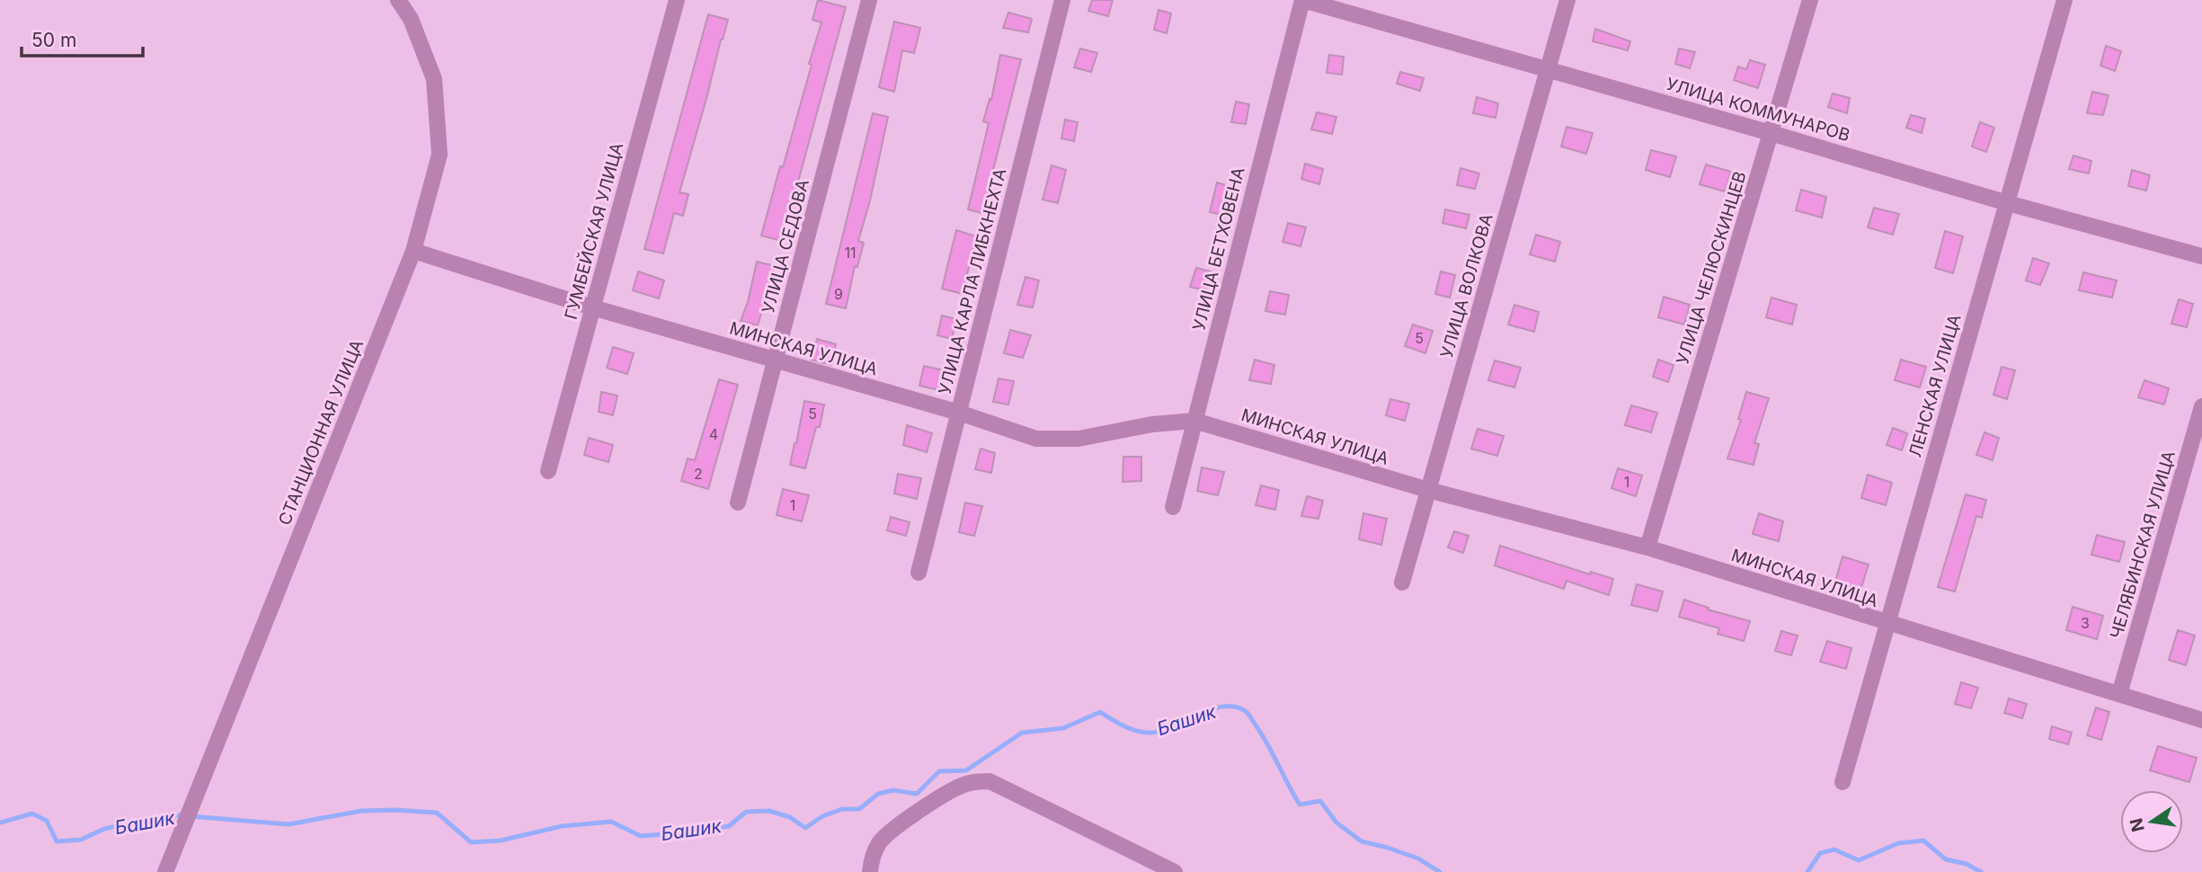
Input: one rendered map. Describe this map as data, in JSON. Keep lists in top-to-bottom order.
{
  "streets": {
    "street": [
      "УЛИЦА КОММУНАРОВ",
      "ГУМБЕЙСКАЯ УЛИЦА",
      "УЛИЦА СЕДОВА",
      "УЛИЦА БЕТХОВЕНА",
      "УЛИЦА ЧЕЛЮСКИНЦЕВ",
      "УЛИЦА КАРЛА ЛИБКНЕХТА",
      "УЛИЦА ВОЛКОВА",
      "МИНСКАЯ УЛИЦА",
      "ЛЕНСКАЯ УЛИЦА",
      "СТАНЦИОННАЯ УЛИЦА",
      "ЧЕЛЯБИНСКАЯ УЛИЦА"
    ]
  },
  "crossings": [
    ["УЛИЦА КОММУНАРОВ", "УЛИЦА БЕТХОВЕНА"],
    ["УЛИЦА КОММУНАРОВ", "УЛИЦА ЧЕЛЮСКИНЦЕВ"],
    ["УЛИЦА КОММУНАРОВ", "УЛИЦА ВОЛКОВА"],
    ["УЛИЦА КОММУНАРОВ", "ЛЕНСКАЯ УЛИЦА"],
    ["ГУМБЕЙСКАЯ УЛИЦА", "МИНСКАЯ УЛИЦА"],
    ["УЛИЦА СЕДОВА", "МИНСКАЯ УЛИЦА"],
    ["УЛИЦА БЕТХОВЕНА", "МИНСКАЯ УЛИЦА"],
    ["УЛИЦА ЧЕЛЮСКИНЦЕВ", "МИНСКАЯ УЛИЦА"],
    ["УЛИЦА КАРЛА ЛИБКНЕХТА", "МИНСКАЯ УЛИЦА"],
    ["УЛИЦА ВОЛКОВА", "МИНСКАЯ УЛИЦА"],
    ["МИНСКАЯ УЛИЦА", "ЛЕНСКАЯ УЛИЦА"],
    ["МИНСКАЯ УЛИЦА", "СТАНЦИОННАЯ УЛИЦА"],
    ["МИНСКАЯ УЛИЦА", "ЧЕЛЯБИНСКАЯ УЛИЦА"]
  ],
  "water": ["Башик"],
  "house_numbers": [
    "11",
    "9",
    "5",
    "5",
    "4",
    "2",
    "1",
    "1",
    "3"
  ],
  "scale_bar": "50 m",
  "north": "left"
}
